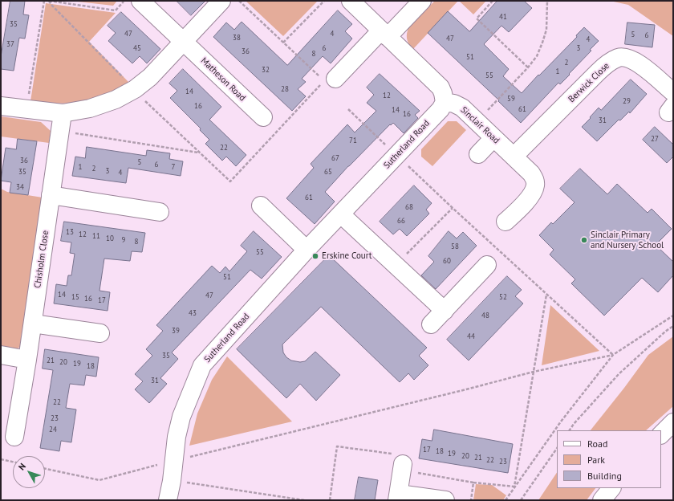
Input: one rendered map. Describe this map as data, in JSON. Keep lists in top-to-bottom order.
{
  "streets": {
    "street": [
      "Matheson Road",
      "Berwick Close",
      "Sinclair Road",
      "Sutherland Road",
      "Chisholm Close"
    ]
  },
  "crossings": [
    ["Berwick Close", "Sinclair Road"],
    ["Sinclair Road", "Sutherland Road"]
  ],
  "places": ["Sinclair Primary and Nursery School", "Erskine Court"],
  "house_numbers": [
    "41",
    "35",
    "47",
    "4",
    "5",
    "6",
    "38",
    "47",
    "4",
    "37",
    "45",
    "6",
    "3",
    "36",
    "8",
    "51",
    "2",
    "32",
    "1",
    "55",
    "28",
    "14",
    "12",
    "59",
    "29",
    "16",
    "61",
    "14",
    "16",
    "31",
    "27",
    "71",
    "22",
    "67",
    "36",
    "5",
    "6",
    "1",
    "7",
    "2",
    "3",
    "35",
    "65",
    "4",
    "34",
    "61",
    "68",
    "66",
    "13",
    "12",
    "11",
    "10",
    "9",
    "8",
    "58",
    "55",
    "60",
    "51",
    "14",
    "47",
    "15",
    "52",
    "16",
    "17",
    "43",
    "48",
    "39",
    "44",
    "35",
    "21",
    "20",
    "19",
    "18",
    "31",
    "22",
    "23",
    "24",
    "17",
    "18",
    "19",
    "20",
    "21",
    "22",
    "23"
  ],
  "legend": ["Road", "Park", "Building"],
  "north": "top left"
}
